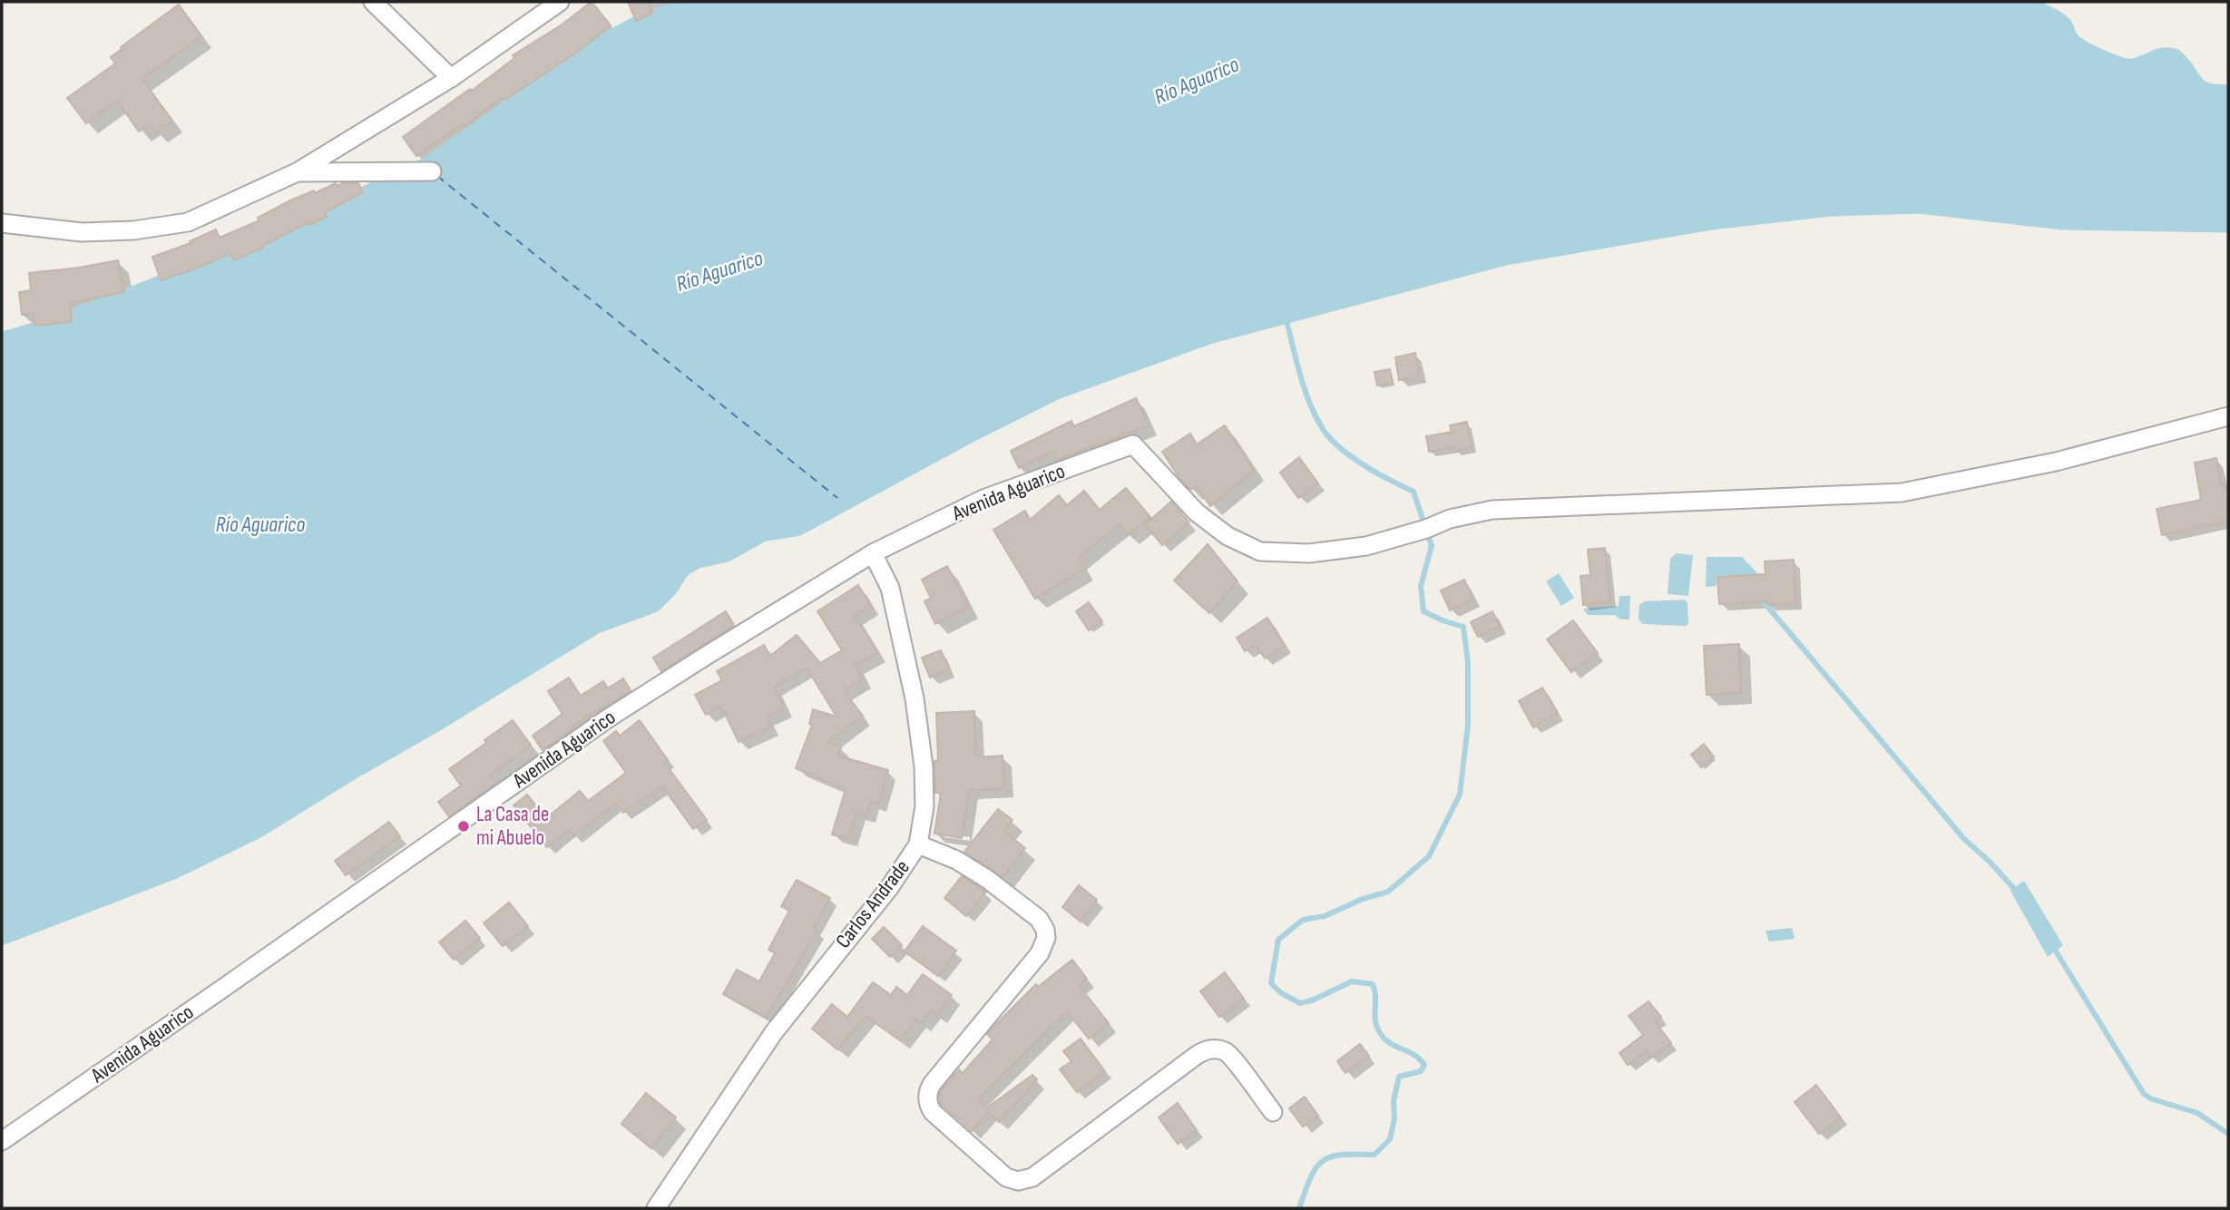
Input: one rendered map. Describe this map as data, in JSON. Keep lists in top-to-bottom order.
{
  "streets": {
    "street": ["Avenida Aguarico", "Carlos Andrade"]
  },
  "crossings": [
    ["Avenida Aguarico", "Carlos Andrade"]
  ],
  "water": ["Río Aguarico"],
  "places": ["La Casa de mi Abuelo"]
}
